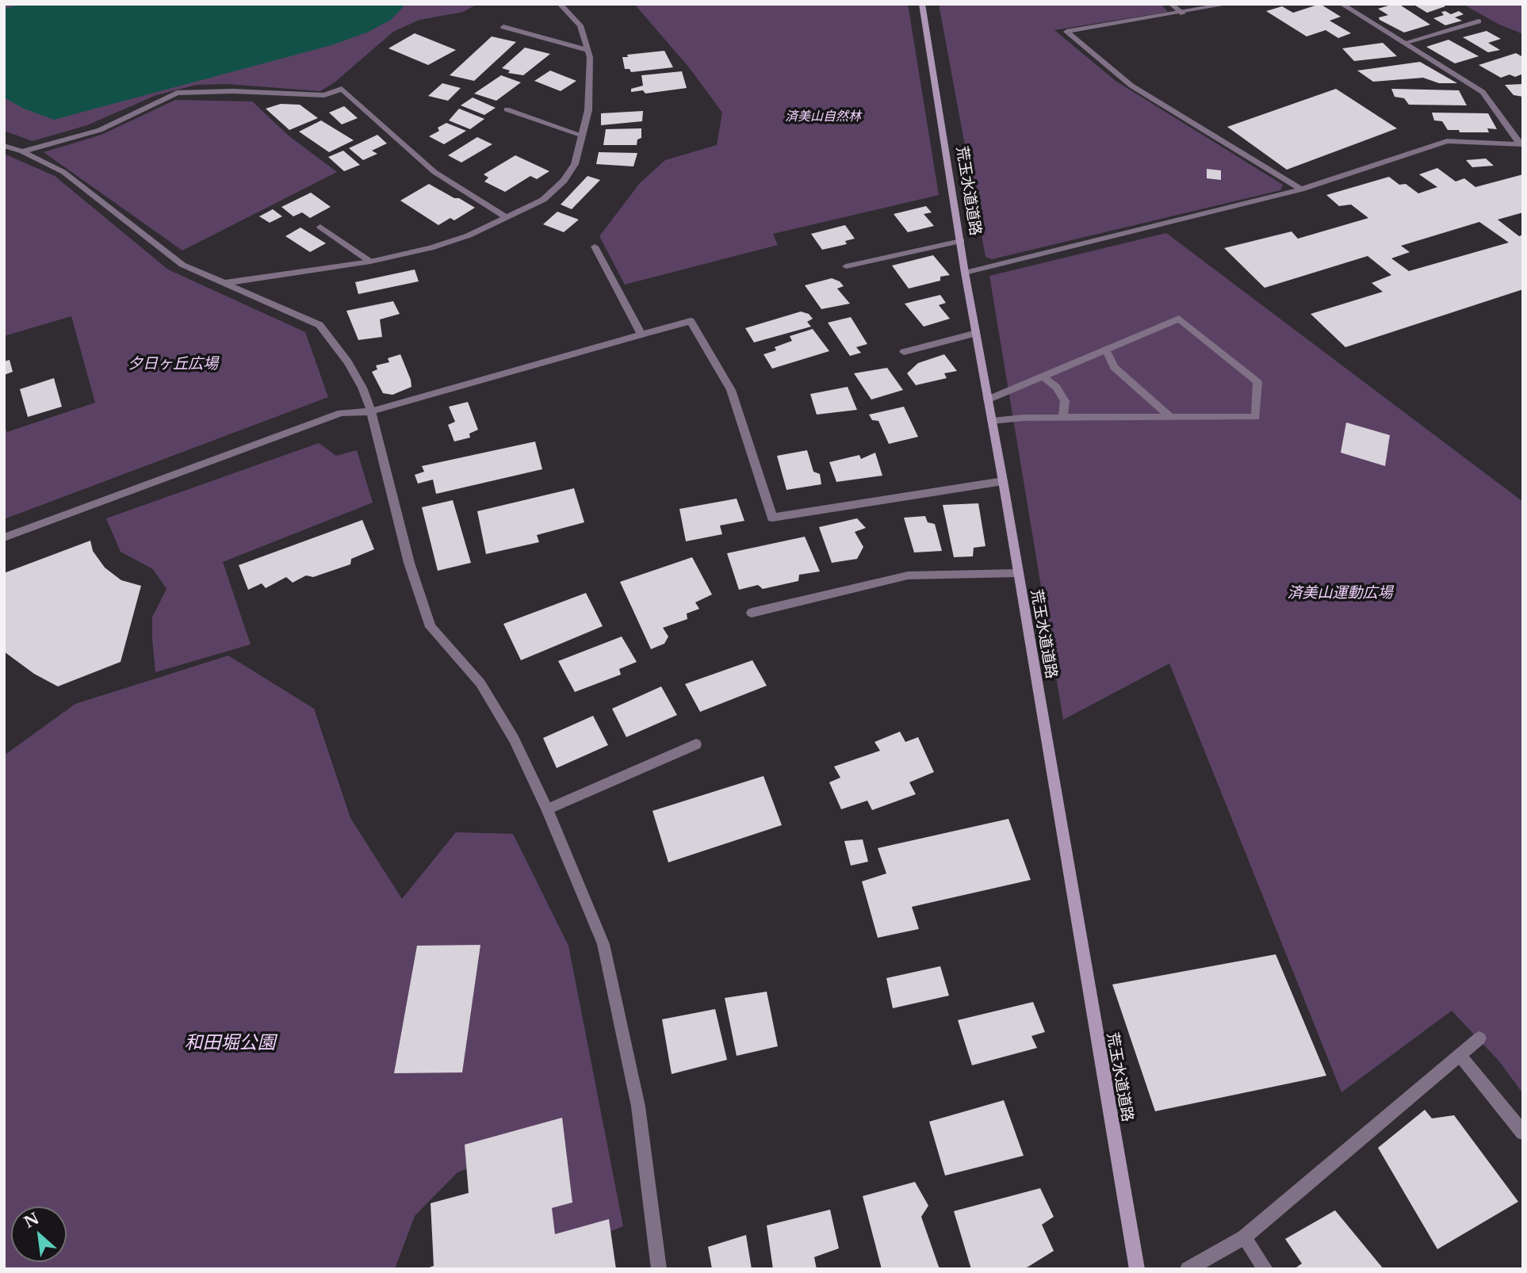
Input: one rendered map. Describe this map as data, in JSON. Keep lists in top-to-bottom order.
{
  "streets": {
    "main road": ["荒玉水道道路"]
  },
  "parks": [
    "済美山自然林",
    "夕日ヶ丘広場",
    "済美山運動広場",
    "和田堀公園"
  ],
  "north": "top left"
}
